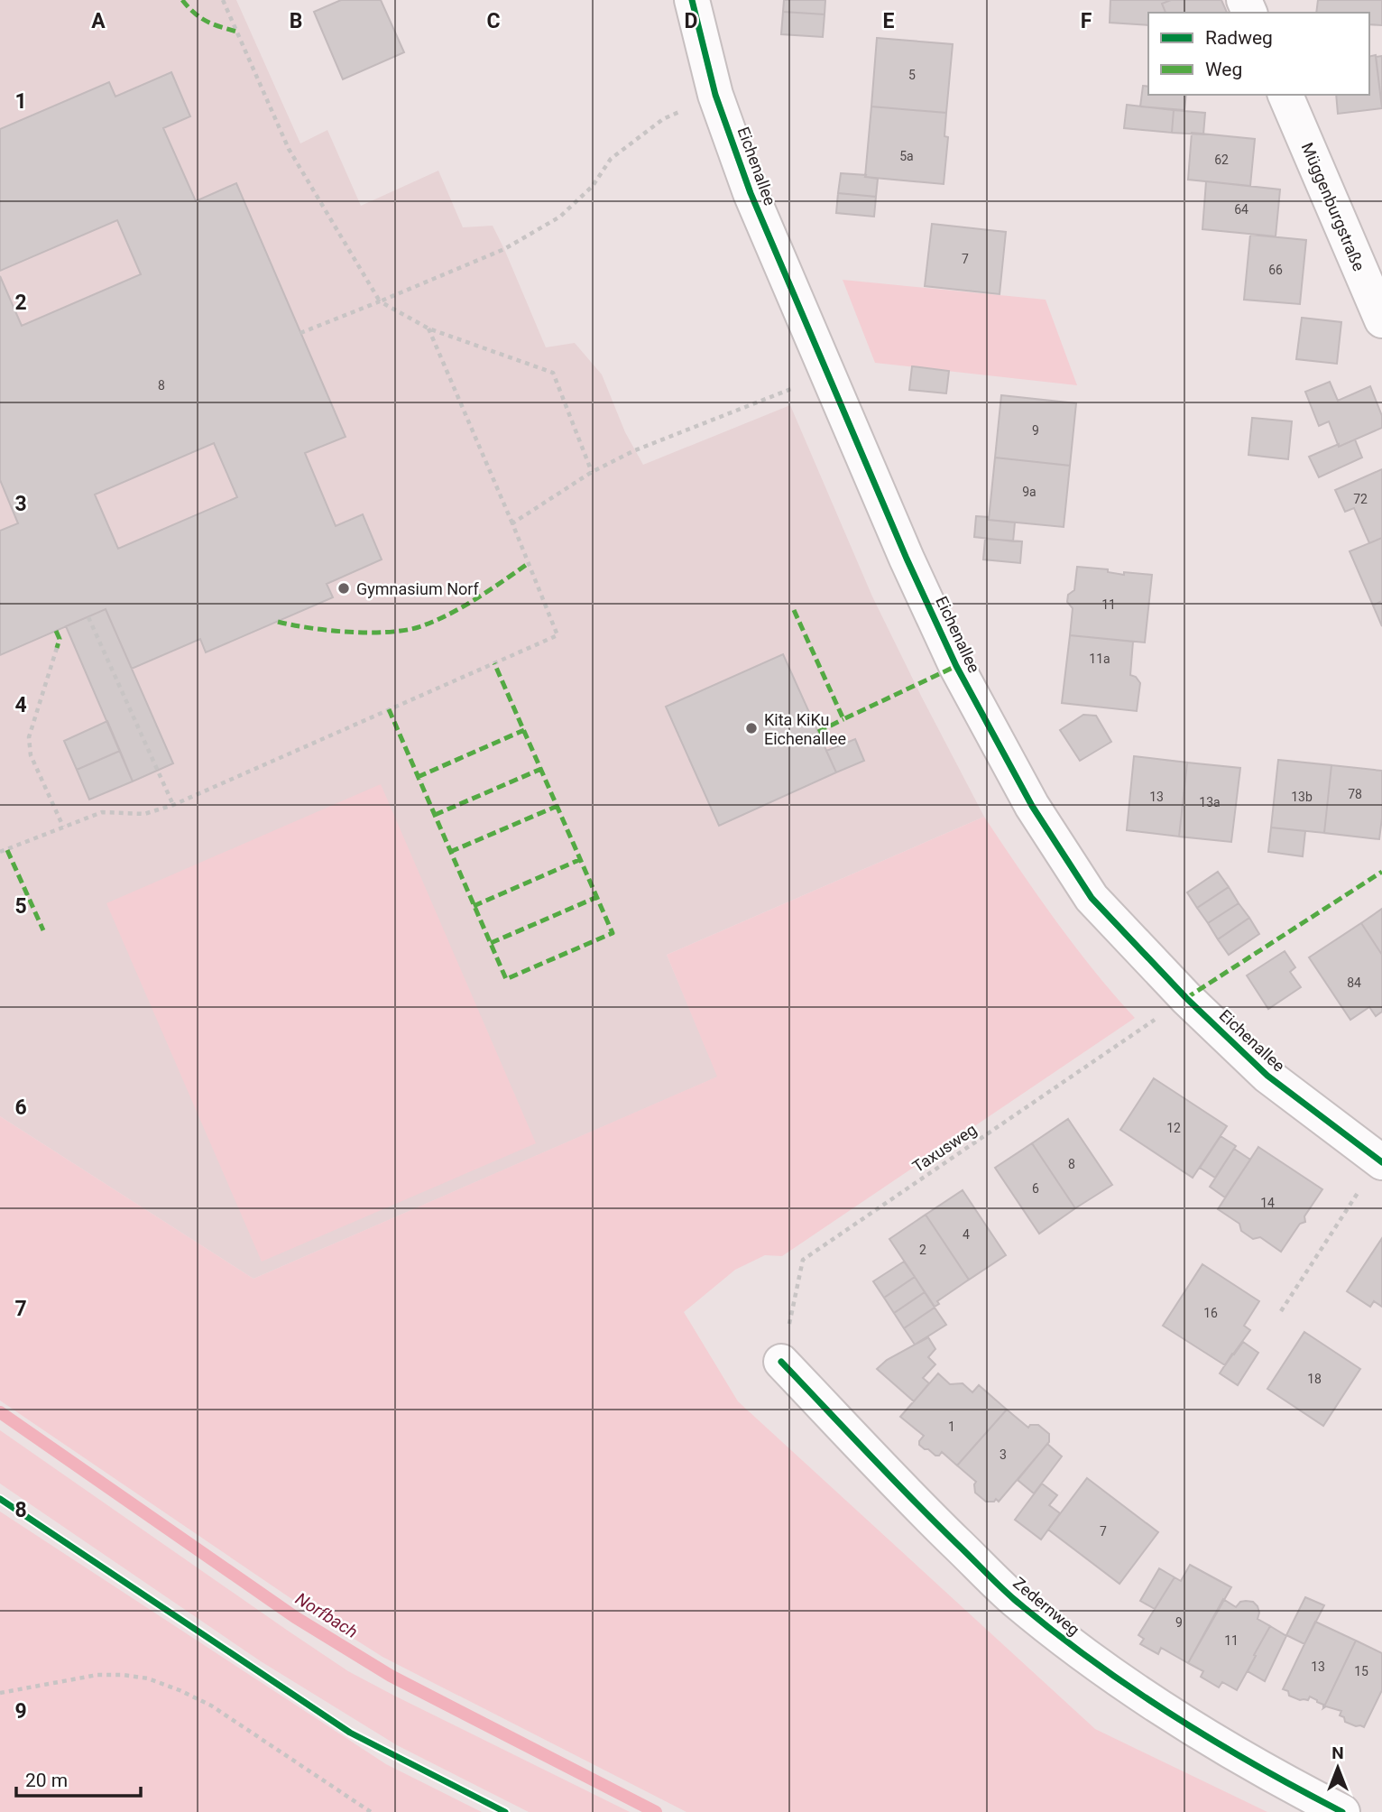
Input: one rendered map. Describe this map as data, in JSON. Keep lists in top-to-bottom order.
{
  "streets": {
    "street": ["Eichenallee", "Müggenburgstraße", "Zedernweg"],
    "path": ["Taxusweg"]
  },
  "crossings": [
    ["Eichenallee", "Taxusweg"],
    ["Taxusweg", "Zedernweg"]
  ],
  "water": ["Norfbach"],
  "places": ["Gymnasium Norf", "Kita KiKu Eichenallee"],
  "house_numbers": [
    "5",
    "5a",
    "62",
    "64",
    "7",
    "66",
    "8",
    "9",
    "9a",
    "72",
    "11",
    "11a",
    "78",
    "13",
    "13b",
    "13a",
    "84",
    "12",
    "8",
    "6",
    "14",
    "4",
    "2",
    "16",
    "18",
    "1",
    "3",
    "7",
    "9",
    "11",
    "13",
    "15"
  ],
  "legend": ["Radweg", "Weg"],
  "scale_bar": "20 m",
  "north": "top",
  "grid": {
    "columns": [
      "A",
      "B",
      "C",
      "D",
      "E",
      "F"
    ],
    "rows": [
      "1",
      "2",
      "3",
      "4",
      "5",
      "6",
      "7",
      "8",
      "9"
    ]
  }
}
